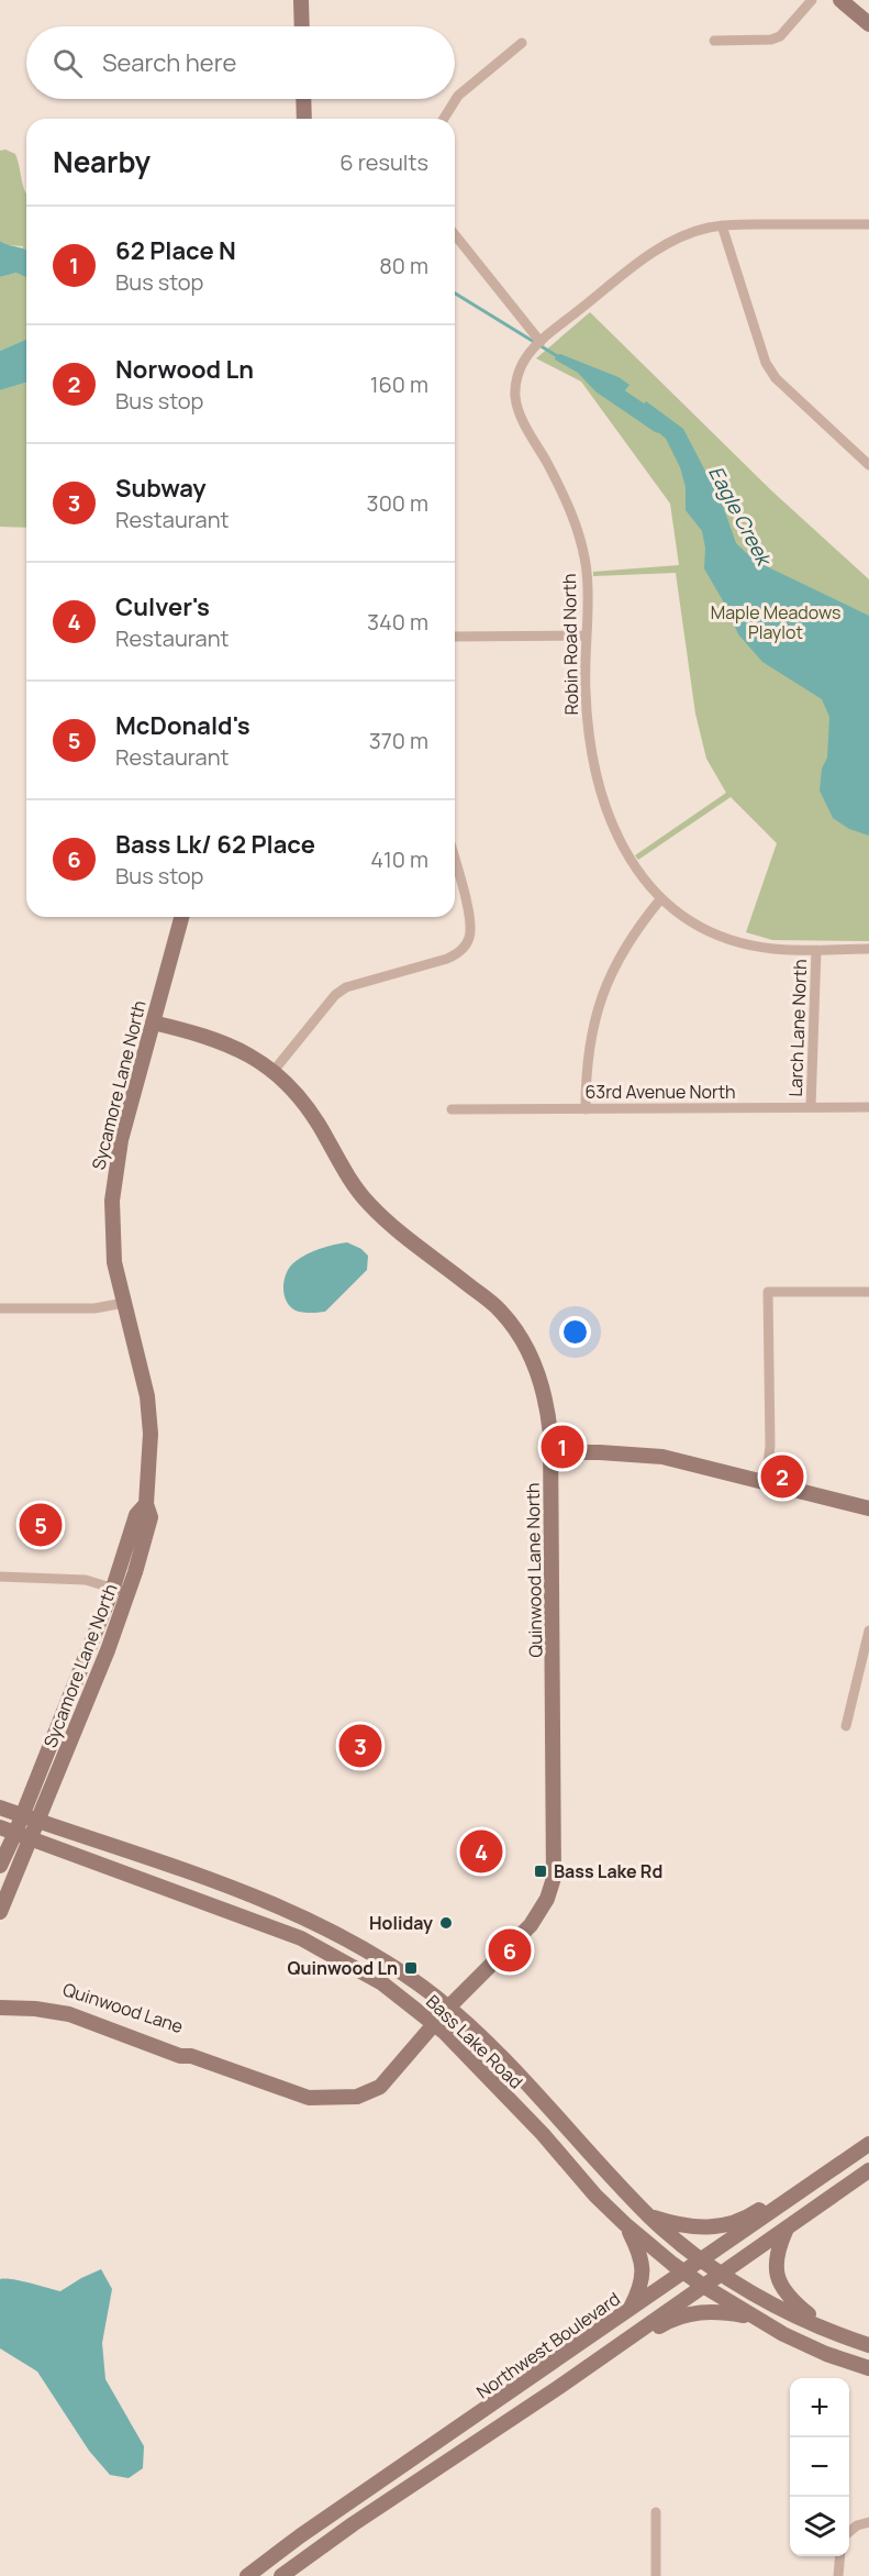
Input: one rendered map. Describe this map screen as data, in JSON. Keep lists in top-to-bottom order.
{
  "streets": {
    "main road": [
      "Sycamore Lane North",
      "Quinwood Lane North",
      "Quinwood Lane",
      "Bass Lake Road",
      "Northwest Boulevard"
    ],
    "street": ["Robin Road North", "Larch Lane North", "63rd Avenue North"]
  },
  "crossings": [
    ["Robin Road North", "Larch Lane North"],
    ["Larch Lane North", "63rd Avenue North"],
    ["Sycamore Lane North", "Quinwood Lane North"],
    ["Sycamore Lane North", "Bass Lake Road"],
    ["Quinwood Lane North", "Quinwood Lane"],
    ["Quinwood Lane North", "Bass Lake Road"],
    ["Quinwood Lane", "Bass Lake Road"],
    ["Bass Lake Road", "Northwest Boulevard"]
  ],
  "water": ["Eagle Creek"],
  "parks": ["Maple Meadows Playlot"],
  "places": {
    "transit": ["Bass Lake Rd", "Quinwood Ln"],
    "other": ["Holiday"]
  },
  "page": {
    "search": "Search here",
    "heading": ["Nearby", "6 results"],
    "list": [
      {
        "mark": "1",
        "name": "62 Place N",
        "note": "Bus stop",
        "value": "80 m"
      },
      {
        "mark": "2",
        "name": "Norwood Ln",
        "note": "Bus stop",
        "value": "160 m"
      },
      {
        "mark": "3",
        "name": "Subway",
        "note": "Restaurant",
        "value": "300 m"
      },
      {
        "mark": "4",
        "name": "Culver's",
        "note": "Restaurant",
        "value": "340 m"
      },
      {
        "mark": "5",
        "name": "McDonald's",
        "note": "Restaurant",
        "value": "370 m"
      },
      {
        "mark": "6",
        "name": "Bass Lk/ 62 Place",
        "note": "Bus stop",
        "value": "410 m"
      }
    ],
    "pins": [
      "1",
      "2",
      "5",
      "3",
      "4",
      "6"
    ],
    "map_buttons": ["+", "−"]
  }
}
